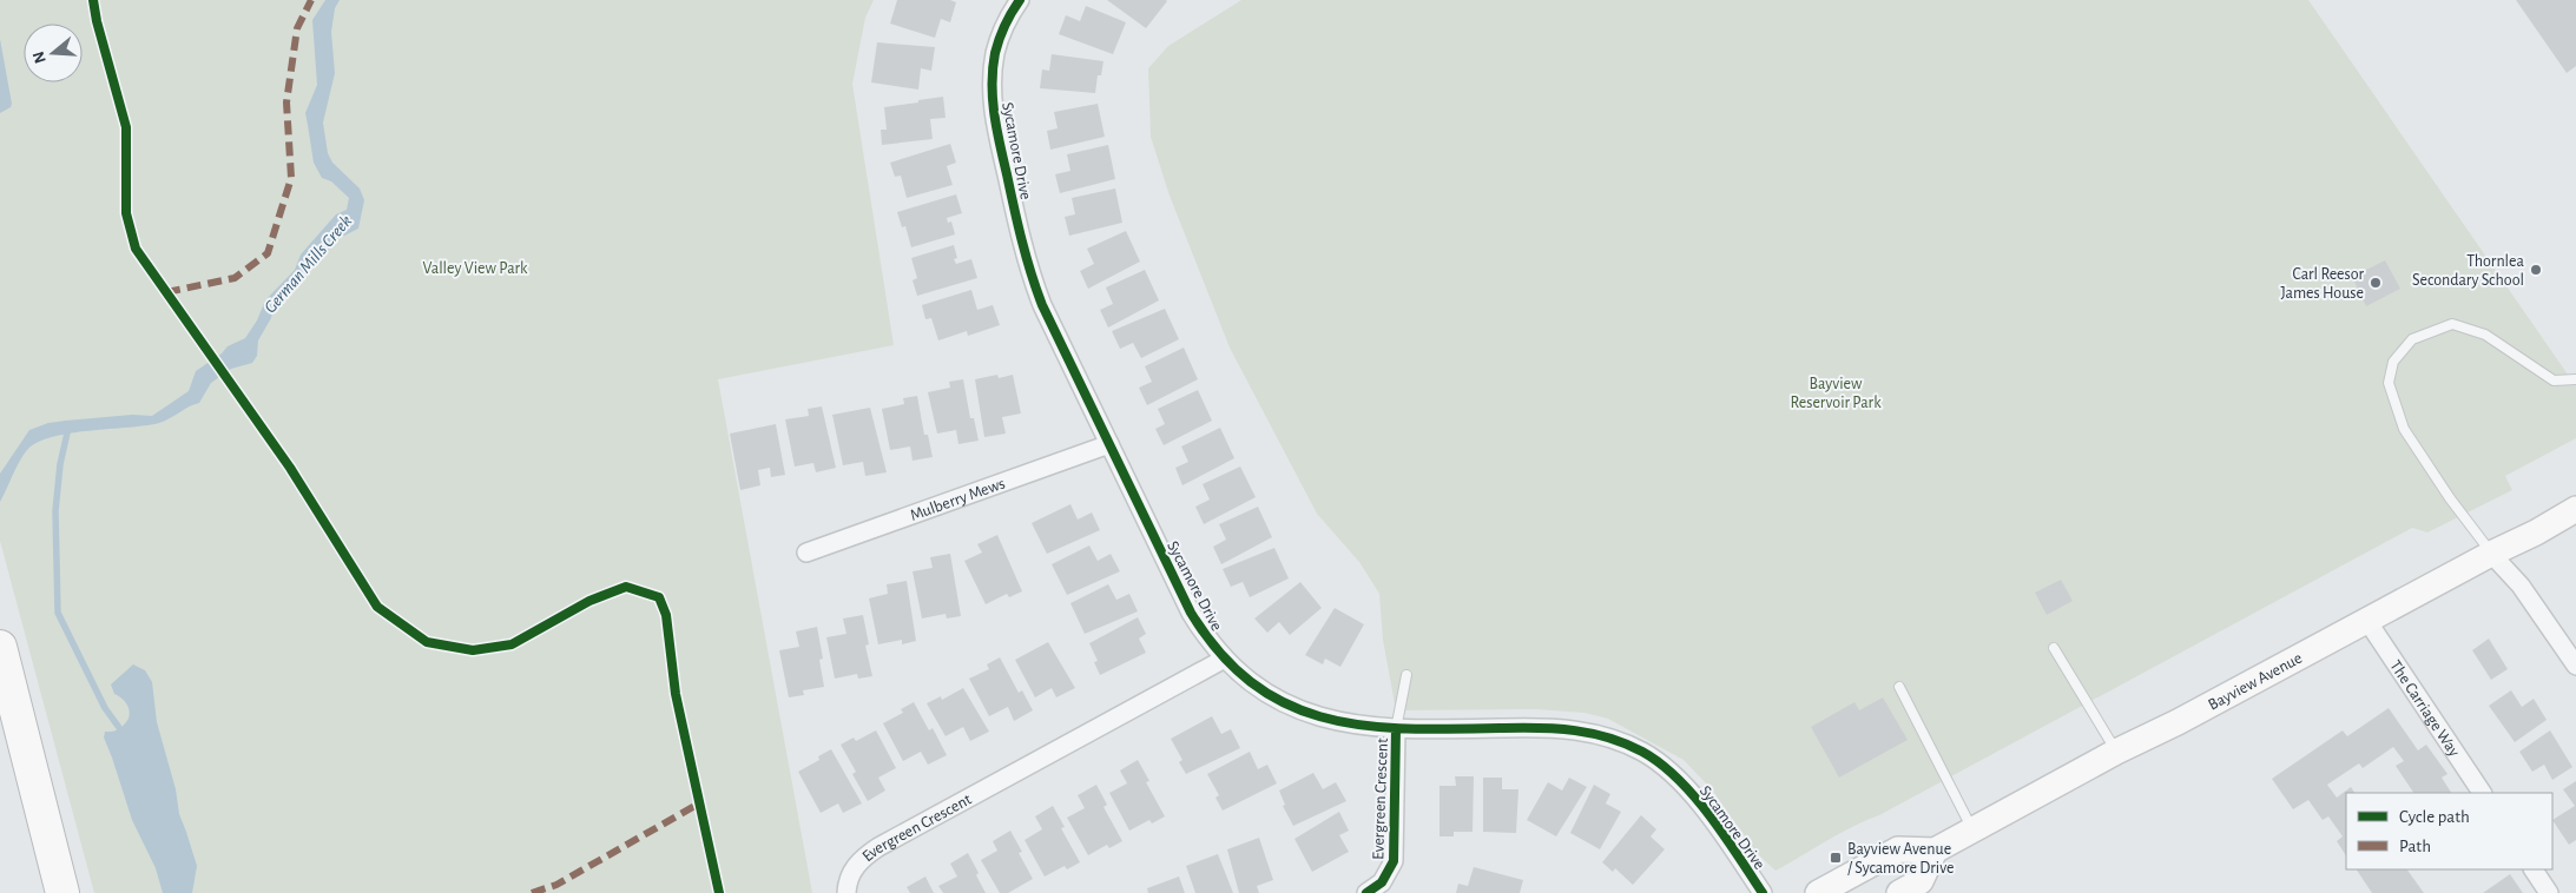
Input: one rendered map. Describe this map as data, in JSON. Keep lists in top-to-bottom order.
{
  "streets": {
    "main road": ["Bayview Avenue"],
    "street": [
      "Sycamore Drive",
      "Mulberry Mews",
      "The Carriage Way",
      "Evergreen Crescent"
    ]
  },
  "crossings": [
    ["Sycamore Drive", "Mulberry Mews"],
    ["Sycamore Drive", "Evergreen Crescent"],
    ["Bayview Avenue", "The Carriage Way"]
  ],
  "water": ["German Mills Creek"],
  "parks": ["Valley View Park", "Bayview Reservoir Park"],
  "places": {
    "other": ["Thornlea Secondary School", "Carl Reesor James House"],
    "transit": ["Bayview Avenue / Sycamore Drive"]
  },
  "legend": ["Cycle path", "Path"],
  "north": "left"
}
